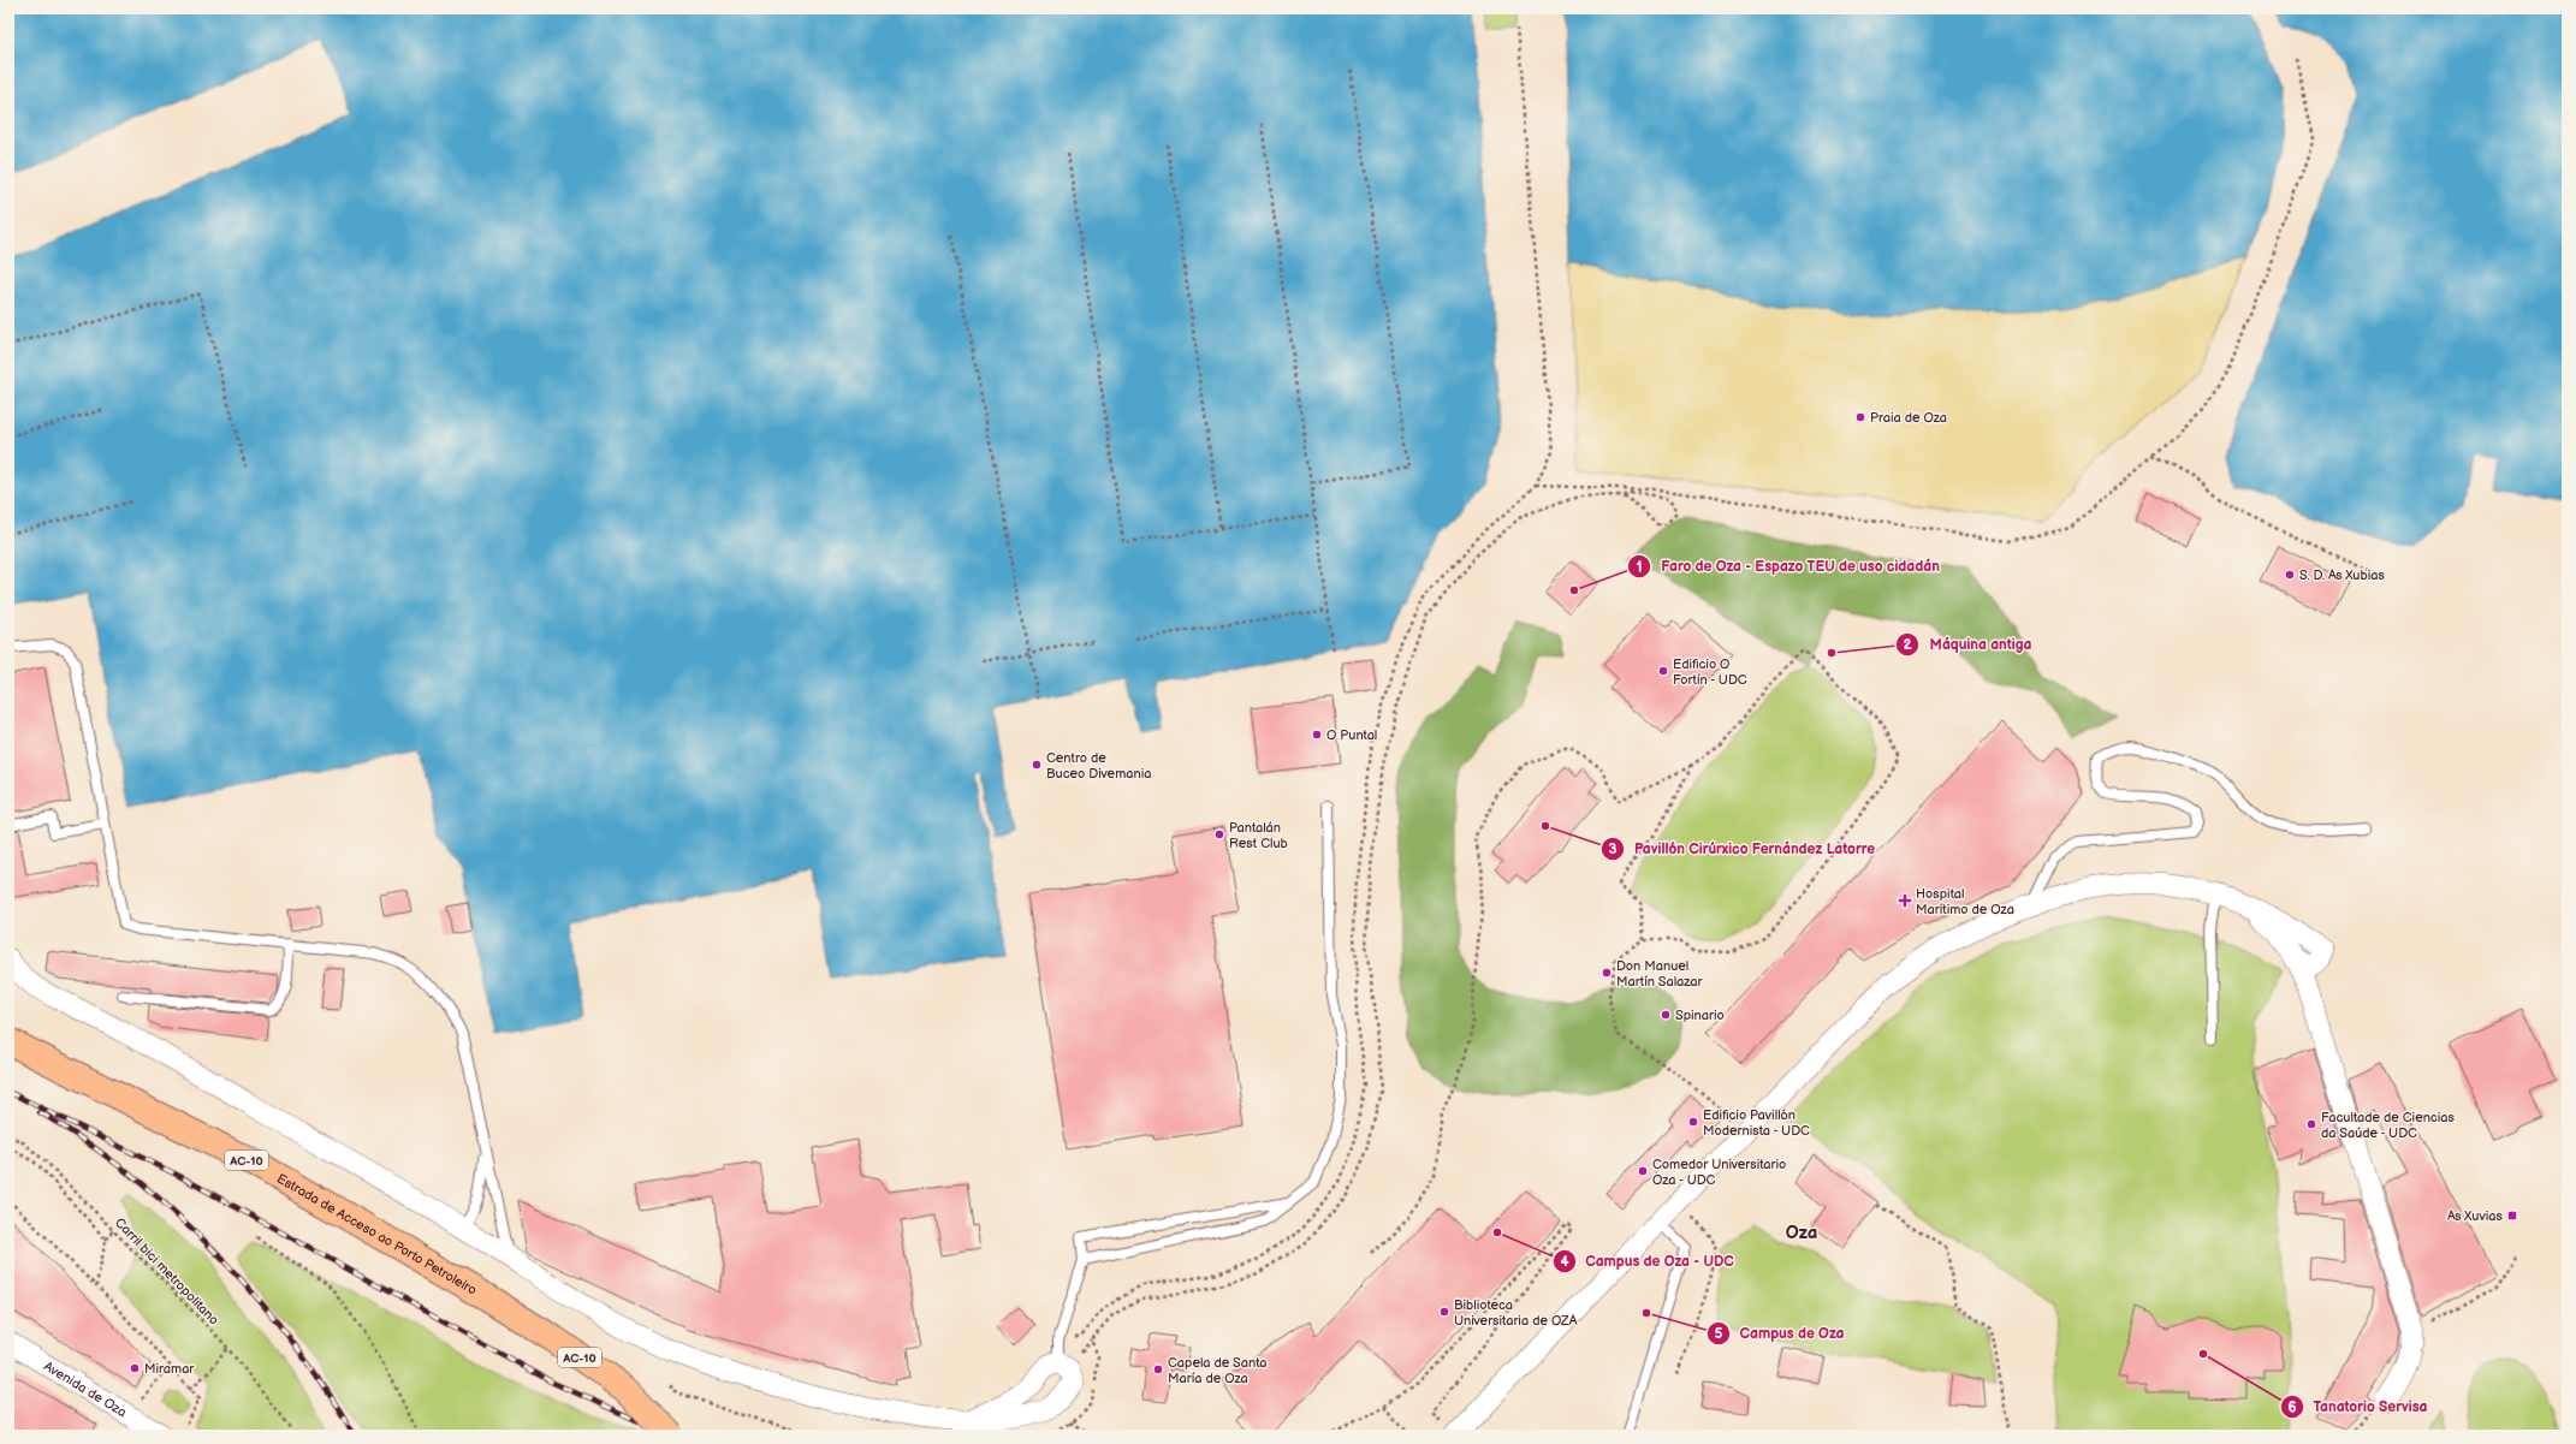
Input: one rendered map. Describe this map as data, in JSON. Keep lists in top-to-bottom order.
{
  "streets": {
    "main road": ["AC-10", "Estrada de Acceso ao Porto Petroleiro"],
    "street": ["Avenida de Oza"],
    "path": ["Carril bici metropolitano"]
  },
  "districts": ["Oza"],
  "places": {
    "other": [
      "Praia de Oza",
      "S. D. As Xubias",
      "Faro de Oza - Espazo TEU de uso cidadán",
      "Máquina antiga",
      "Edificio O Fortín - UDC",
      "O Puntal",
      "Centro de Buceo Divemania",
      "Pavillón Cirúrxico Fernández Latorre",
      "Pantalán Rest Club",
      "Don Manuel Martín Salazar",
      "Spinario",
      "Edificio Pavillón Modernista - UDC",
      "Facultade de Ciencias da Saúde - UDC",
      "Comedor Universitario Oza - UDC",
      "Campus de Oza - UDC",
      "Biblioteca Universitaria de OZA",
      "Campus de Oza",
      "Tanatorio Servisa",
      "Miramar",
      "Capela de Santa María de Oza"
    ],
    "health": ["Hospital Marítimo de Oza"],
    "transit": ["As Xuvias"]
  }
}
